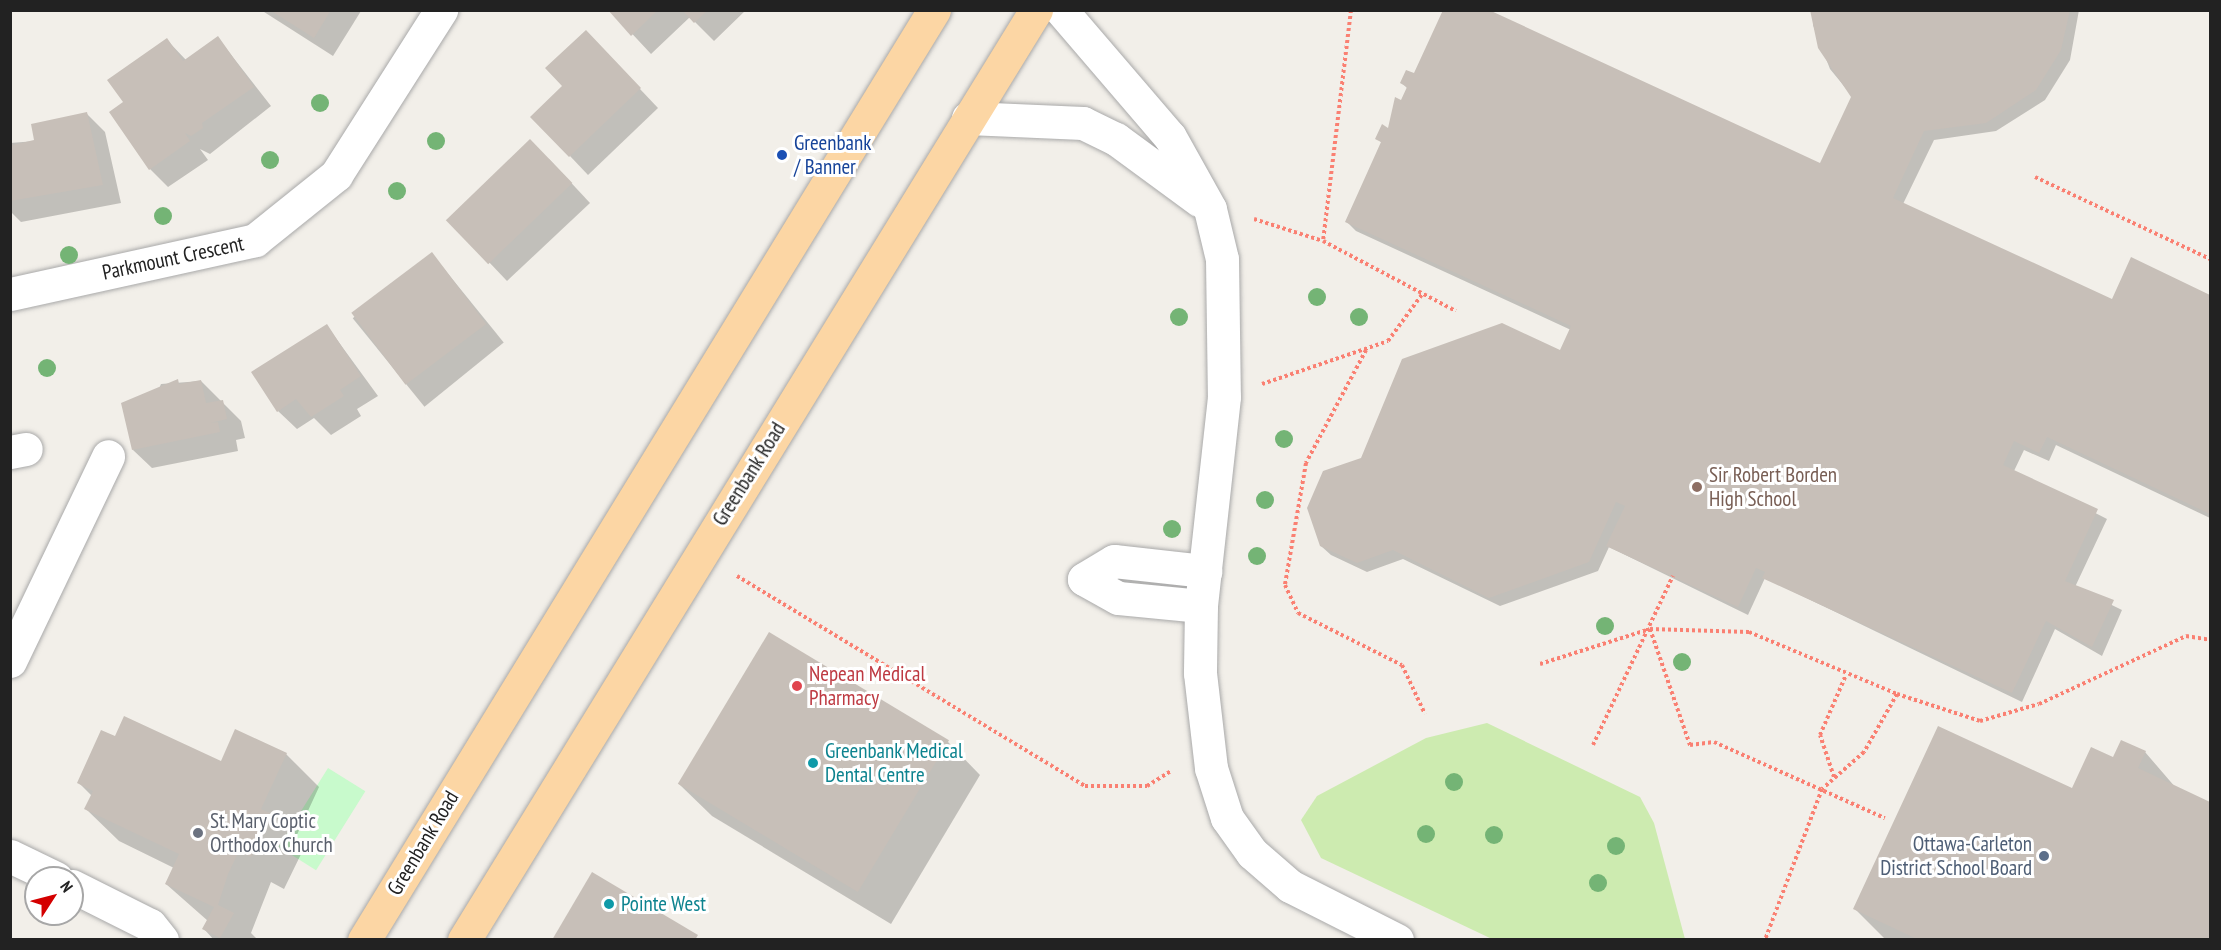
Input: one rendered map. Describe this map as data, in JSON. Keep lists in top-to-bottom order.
{
  "streets": {
    "main road": ["Greenbank Road"],
    "street": ["Parkmount Crescent"]
  },
  "places": [
    "Greenbank / Banner",
    "Sir Robert Borden High School",
    "Nepean Medical Pharmacy",
    "Greenbank Medical Dental Centre",
    "St. Mary Coptic Orthodox Church",
    "Ottawa-Carleton District School Board",
    "Pointe West"
  ],
  "north": "top right"
}
